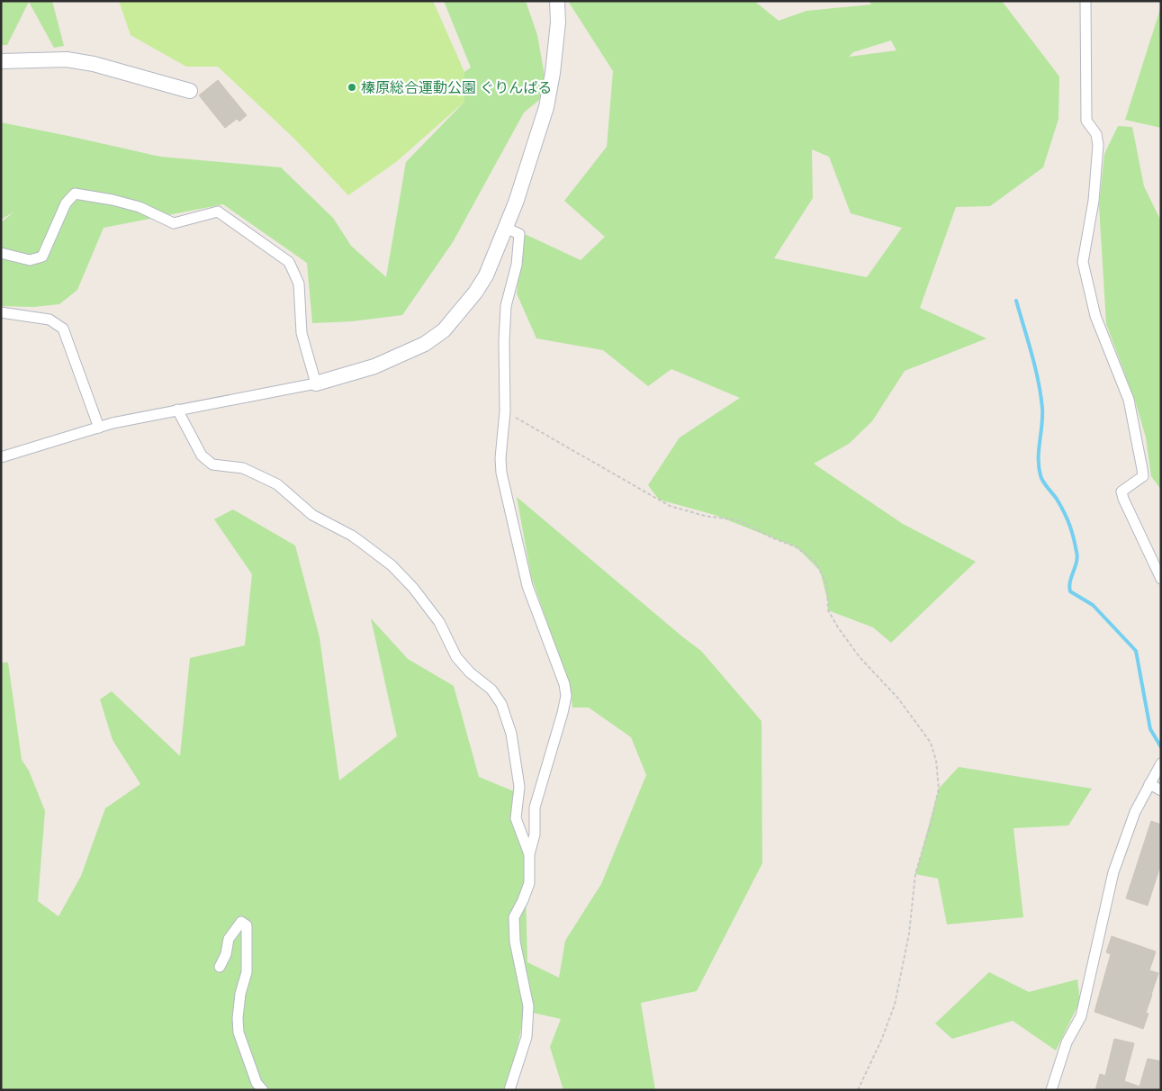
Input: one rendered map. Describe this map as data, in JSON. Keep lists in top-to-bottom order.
{
  "places": ["榛原総合運動公園 ぐりんぱる"]
}
